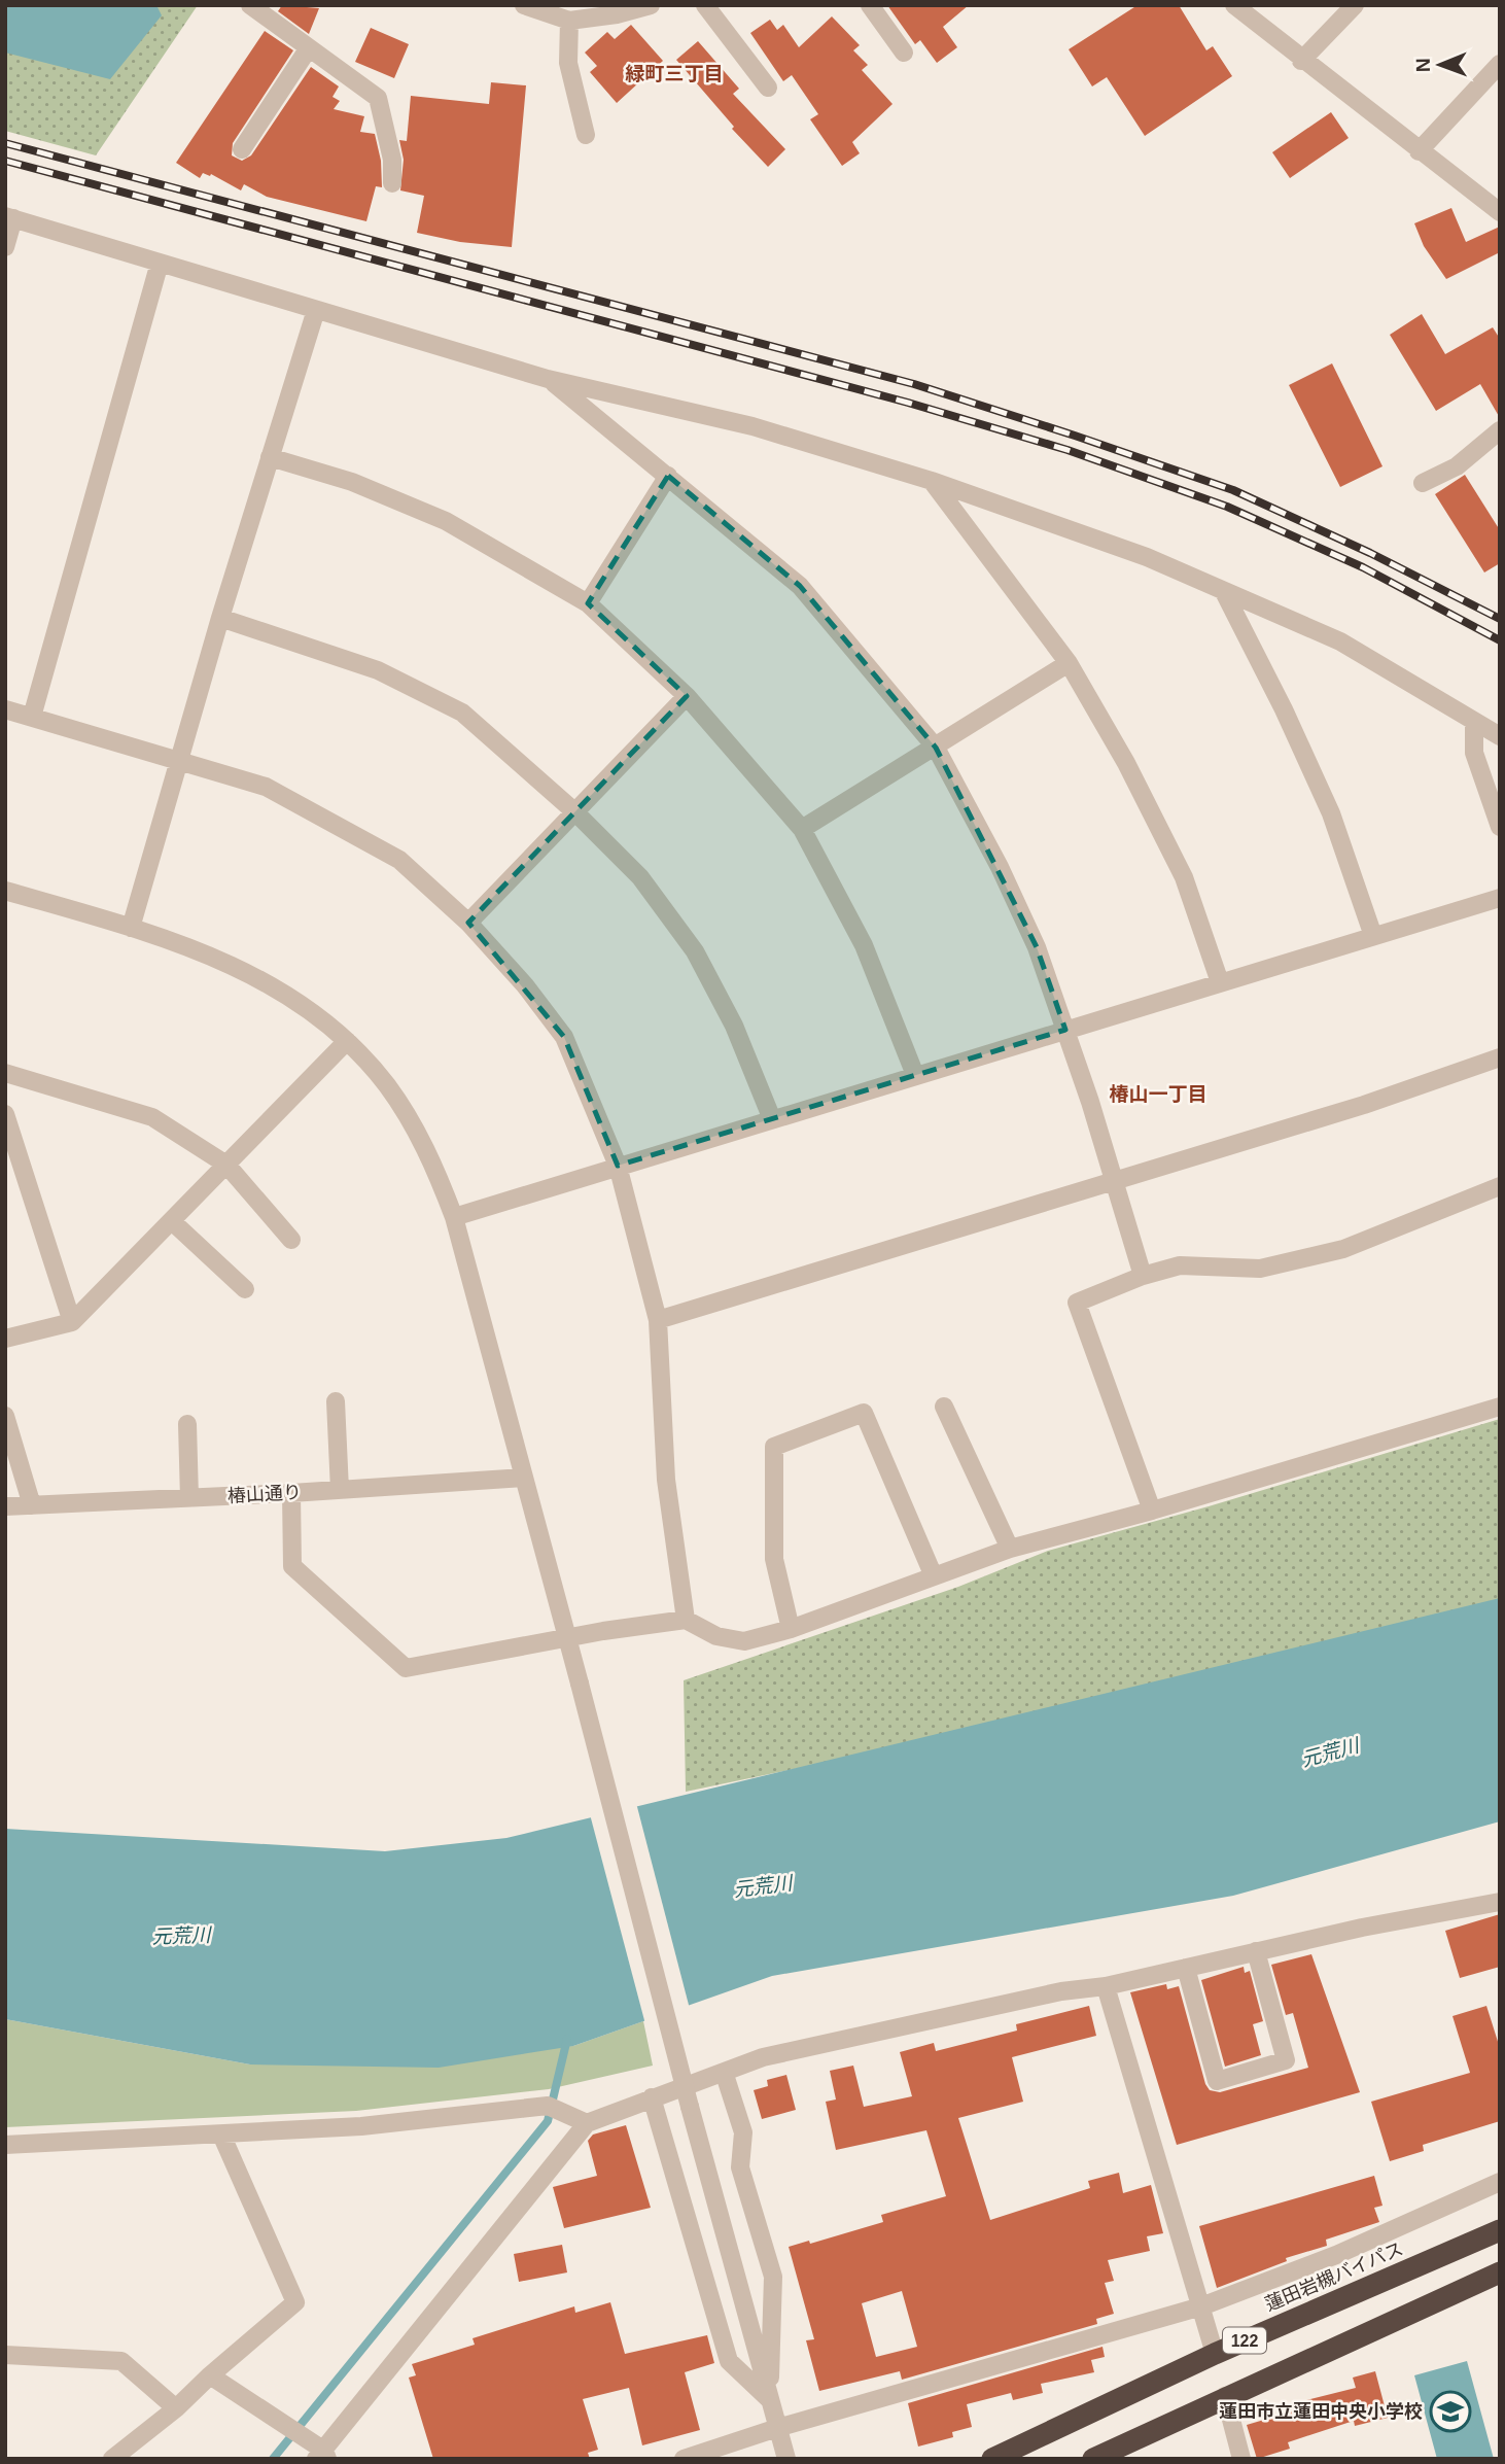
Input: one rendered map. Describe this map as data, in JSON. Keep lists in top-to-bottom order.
{
  "streets": {
    "highway": ["蓮田岩槻バイパス", "122"],
    "street": ["椿山通り"]
  },
  "districts": ["緑町三丁目", "椿山一丁目"],
  "water": ["元荒川"],
  "places": {
    "school or university": ["蓮田市立蓮田中央小学校"]
  },
  "north": "left"
}
